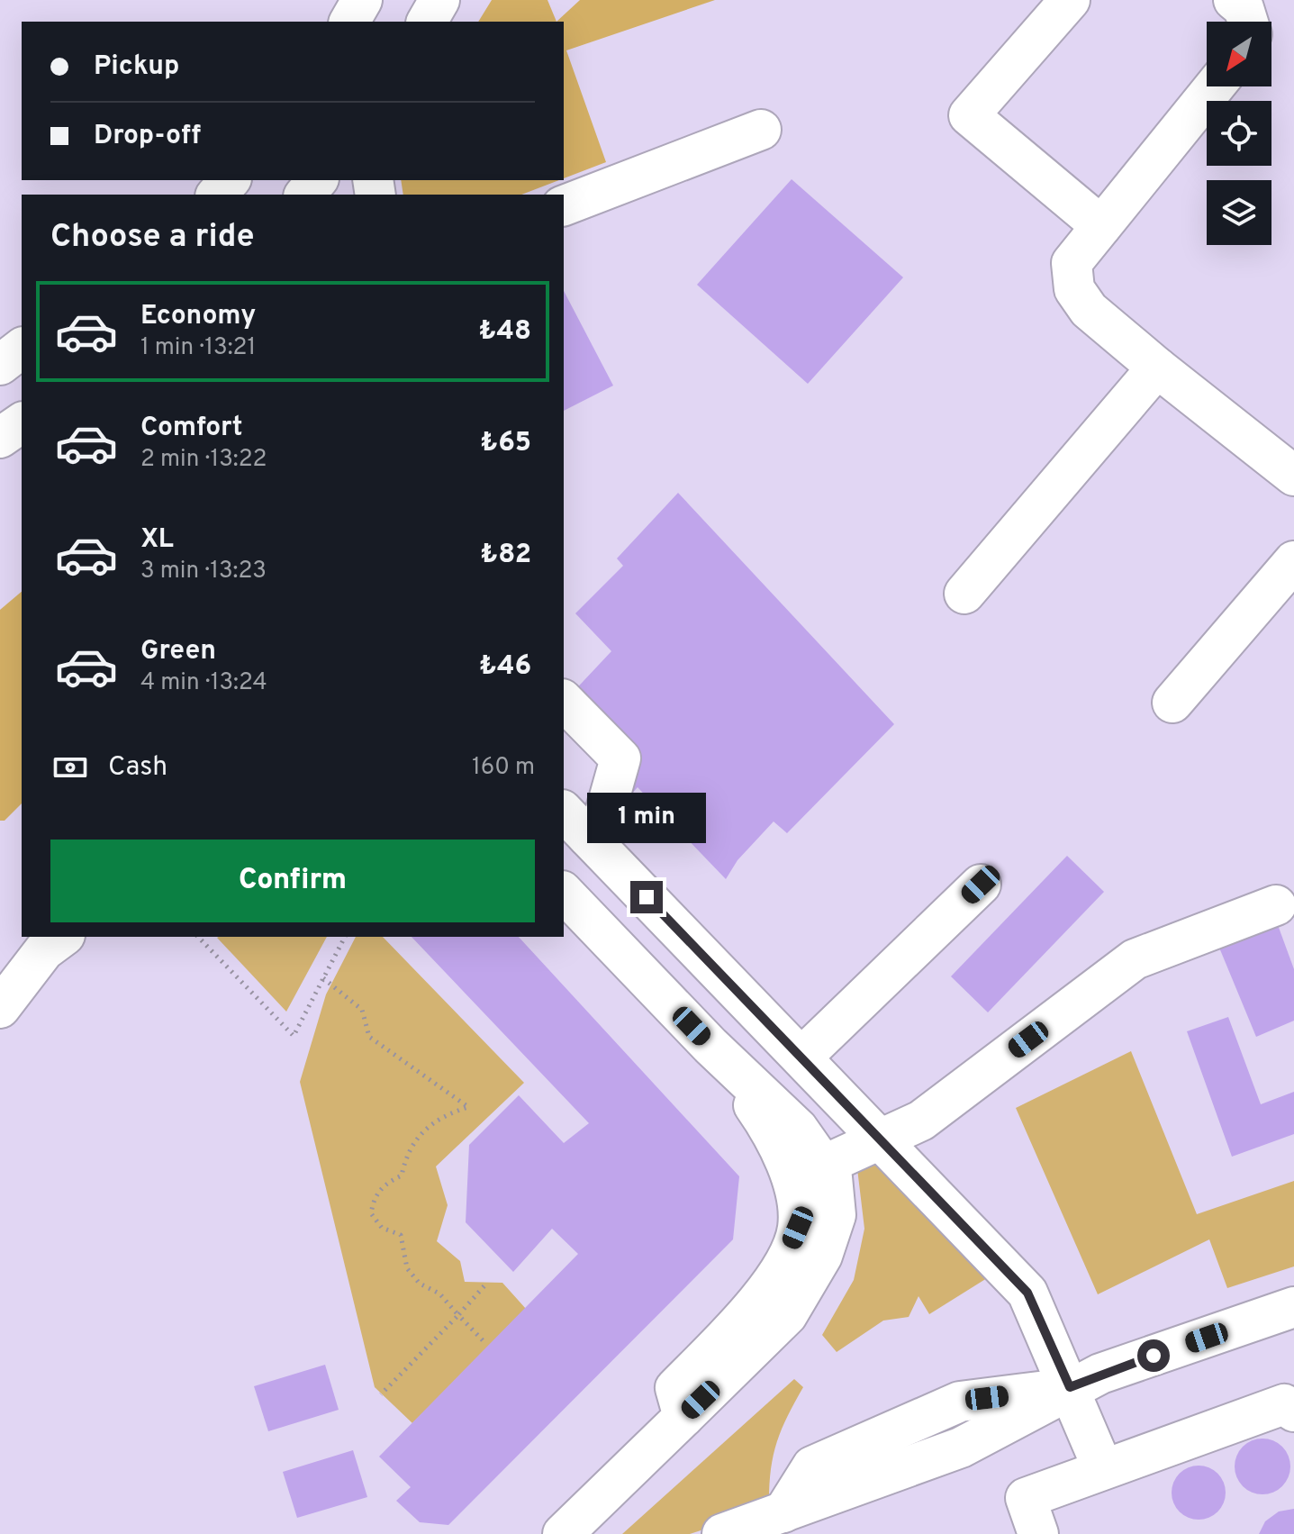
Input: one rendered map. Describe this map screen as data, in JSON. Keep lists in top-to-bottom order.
{
  "north": "bottom left",
  "page": {
    "banner": ["Pickup", "Drop-off"],
    "heading": "Choose a ride",
    "list": [
      {
        "name": "Economy",
        "note": "1 min · 13:21",
        "value": "₺48"
      },
      {
        "name": "Comfort",
        "note": "2 min · 13:22",
        "value": "₺65"
      },
      {
        "name": "XL",
        "note": "3 min · 13:23",
        "value": "₺82"
      },
      {
        "name": "Green",
        "note": "4 min · 13:24",
        "value": "₺46"
      }
    ],
    "pay": ["Cash", "160 m"],
    "bubble": "1 min",
    "buttons": "Confirm"
  }
}
